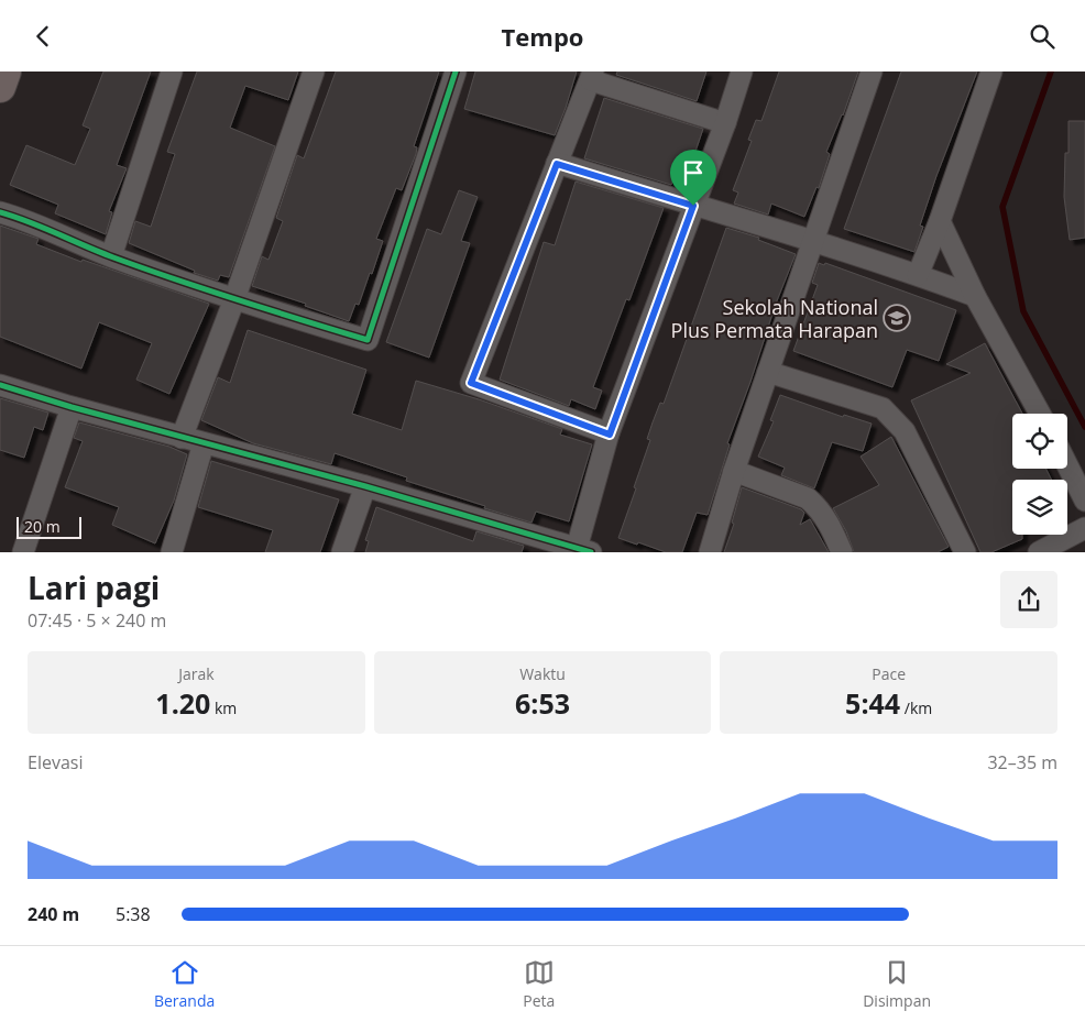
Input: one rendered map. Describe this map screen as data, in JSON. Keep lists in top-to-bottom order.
{
  "places": {
    "school or university": ["Sekolah National Plus Permata Harapan"]
  },
  "scale_bar": "20 m",
  "page": {
    "header": "Tempo",
    "scale": "20 m",
    "heading": ["Lari pagi", "07:45 · 5 × 240 m"],
    "stats": [
      ["Jarak", "1.20 km"],
      ["Waktu", "6:53"],
      ["Pace", "5:44 /km"]
    ],
    "chart": ["Elevasi", "32–35 m"],
    "list": [
      {
        "name": "240 m",
        "note": "5:38"
      }
    ],
    "tabs": ["Beranda", "Peta", "Disimpan"]
  }
}
